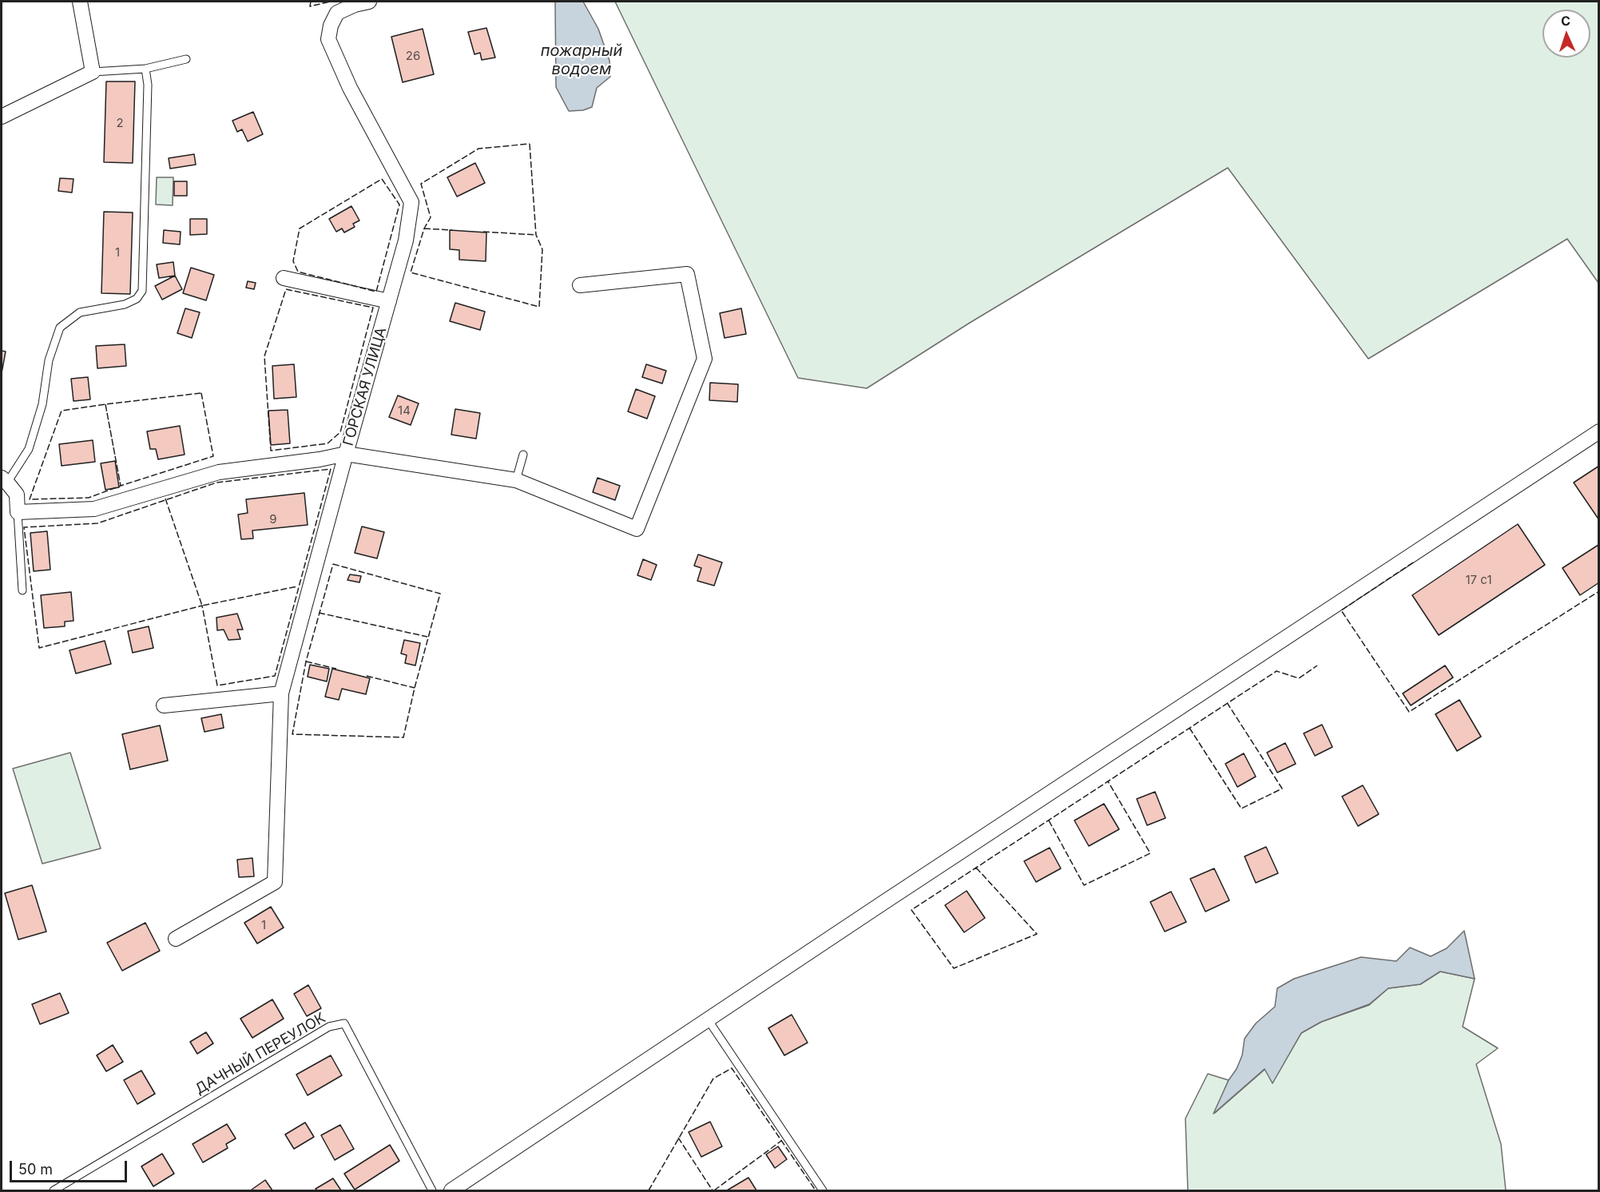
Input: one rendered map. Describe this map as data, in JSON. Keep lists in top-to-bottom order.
{
  "streets": {
    "street": ["ГОРСКАЯ УЛИЦА"],
    "lane": ["ДАЧНЫЙ ПЕРЕУЛОК"]
  },
  "water": ["пожарный водоем"],
  "house_numbers": [
    "26",
    "2",
    "1",
    "14",
    "9",
    "17 с1",
    "1"
  ],
  "scale_bar": "50 m",
  "north": "top"
}
